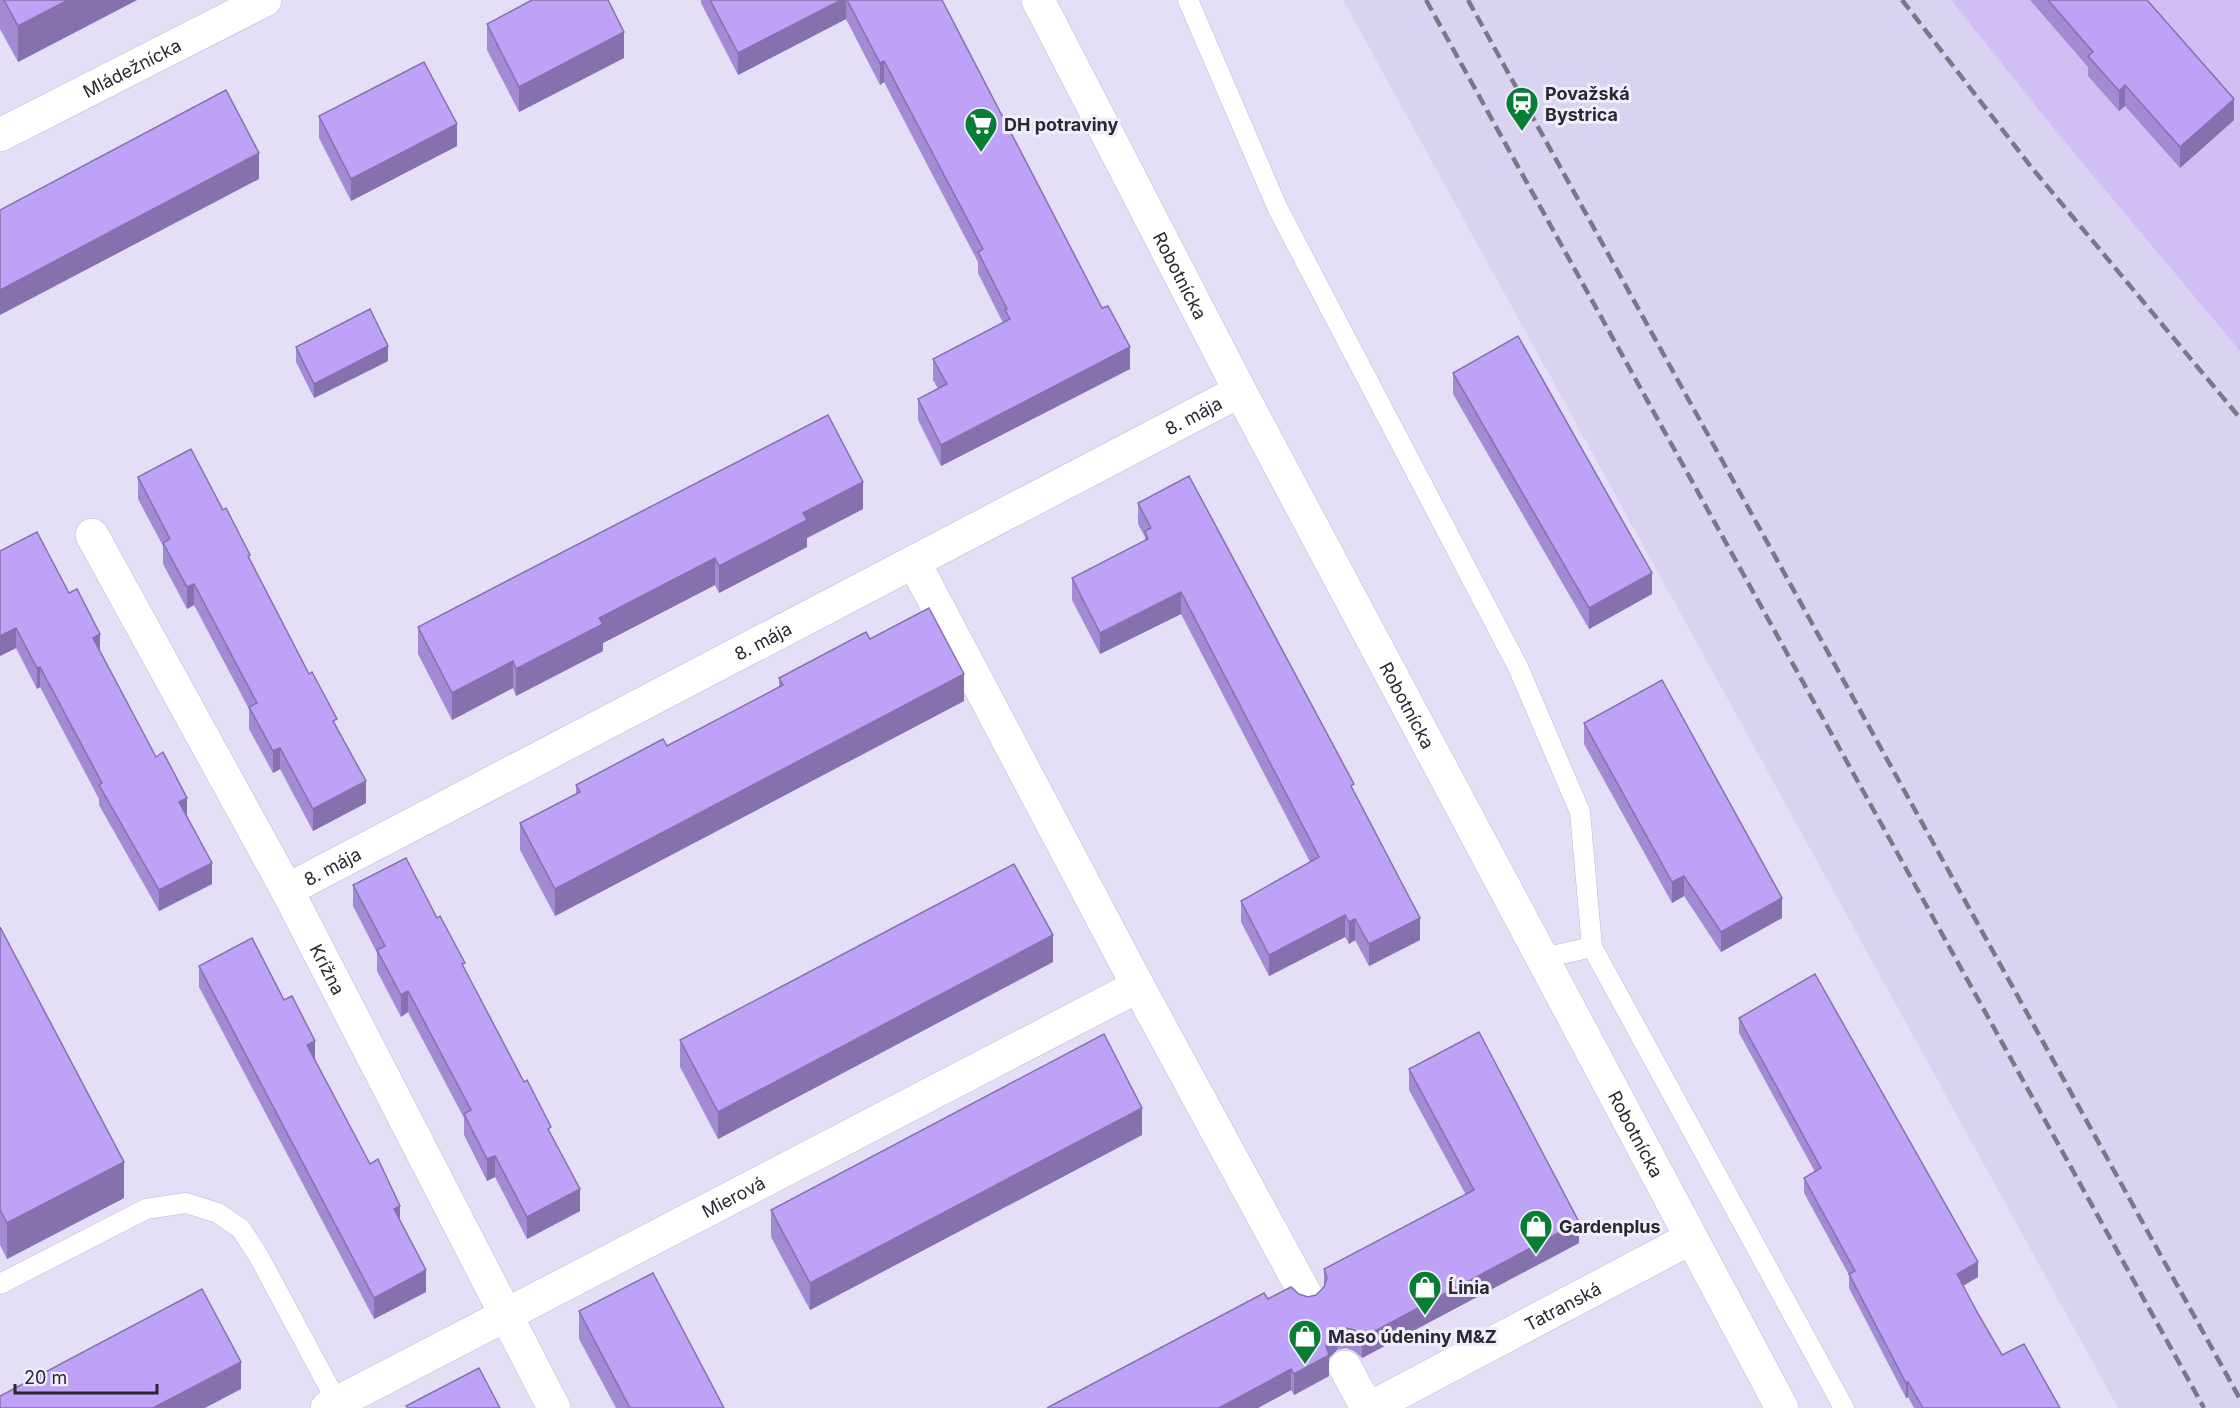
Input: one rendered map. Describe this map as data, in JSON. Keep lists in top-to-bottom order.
{
  "streets": {
    "street": [
      "Mládežnícka",
      "Robotnícka",
      "8. mája",
      "Krížna",
      "Mierová",
      "Tatranská"
    ]
  },
  "crossings": [
    ["Robotnícka", "8. mája"],
    ["Robotnícka", "Tatranská"],
    ["8. mája", "Krížna"],
    ["Krížna", "Mierová"]
  ],
  "places": {
    "station": ["Považská Bystrica"],
    "supermarket": ["DH potraviny"],
    "shop": ["Gardenplus", "Ĺinia", "Maso údeniny M&Z"]
  },
  "scale_bar": "20 m"
}
